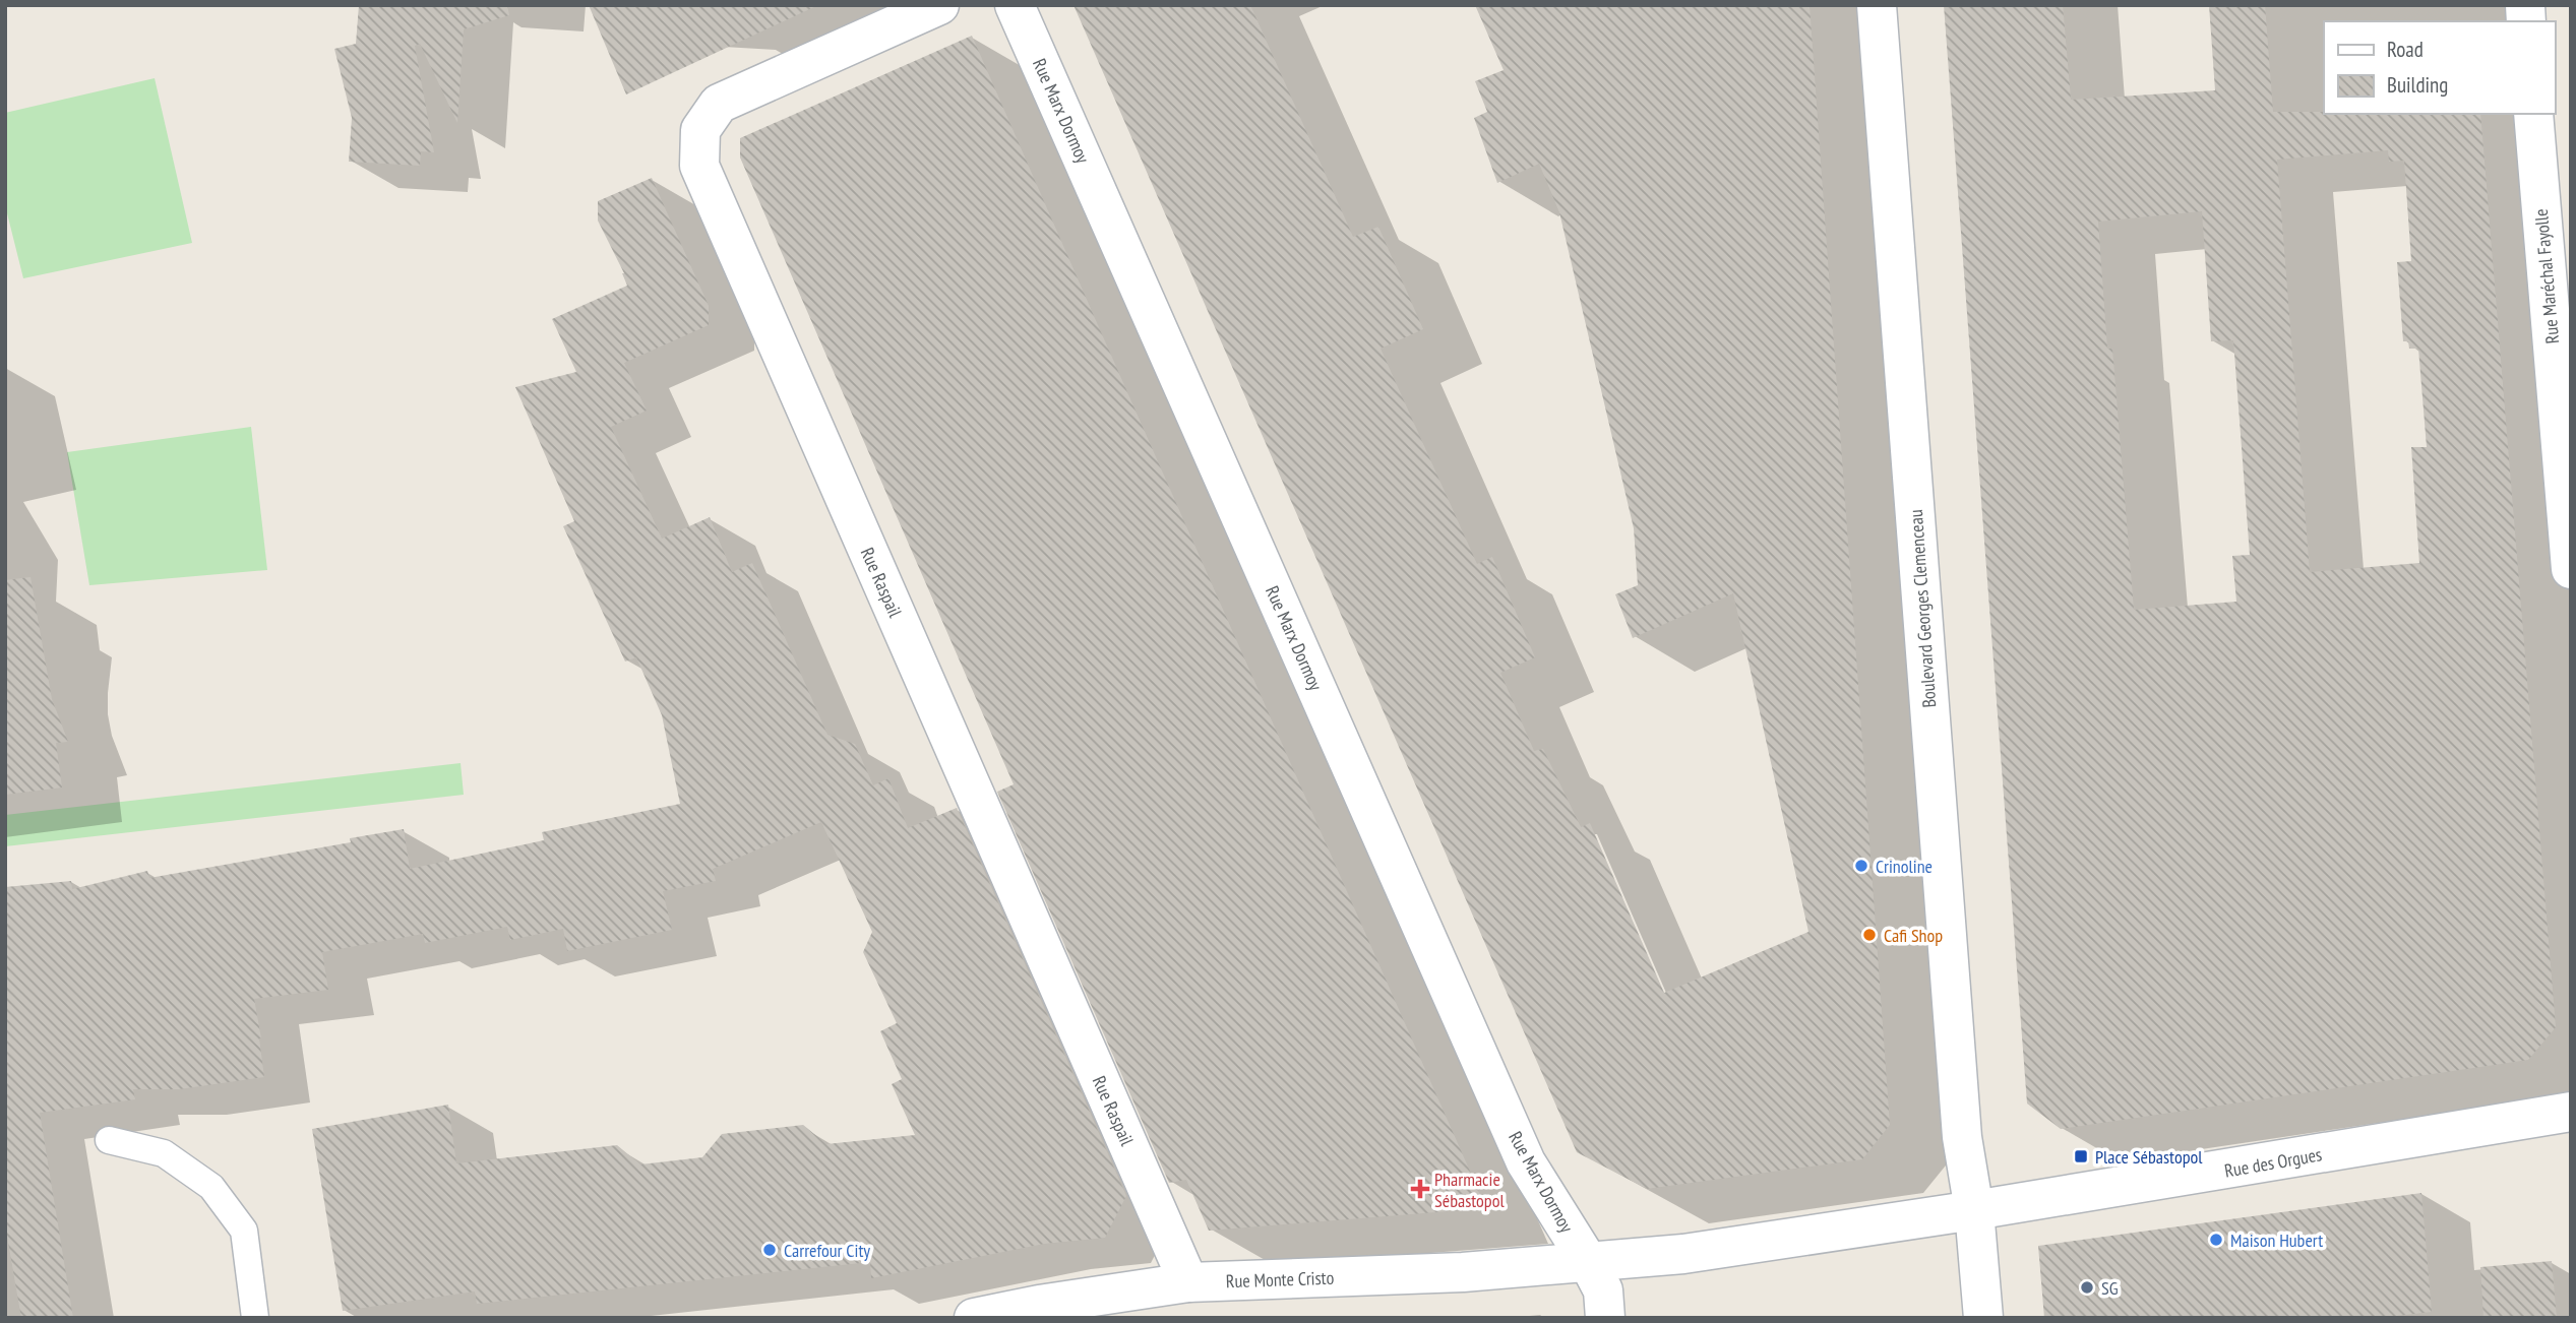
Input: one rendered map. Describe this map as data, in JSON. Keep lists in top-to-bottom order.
{
  "streets": {
    "street": [
      "Rue Marx Dormoy",
      "Rue Maréchal Fayolle",
      "Rue Raspail",
      "Boulevard Georges Clemenceau",
      "Rue des Orgues",
      "Rue Monte Cristo"
    ]
  },
  "crossings": [
    ["Rue Marx Dormoy", "Rue Monte Cristo"],
    ["Rue Raspail", "Rue Monte Cristo"],
    ["Boulevard Georges Clemenceau", "Rue des Orgues"]
  ],
  "places": {
    "other": [
      "Crinoline",
      "Cafi Shop",
      "Maison Hubert",
      "Carrefour City",
      "SG"
    ],
    "transit": ["Place Sébastopol"],
    "health": ["Pharmacie Sébastopol"]
  },
  "legend": ["Road", "Building"]
}
